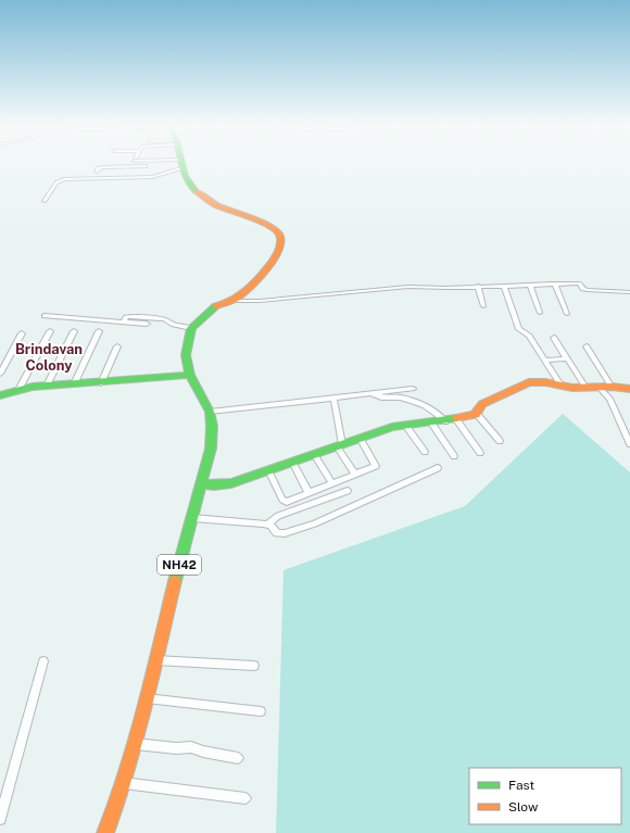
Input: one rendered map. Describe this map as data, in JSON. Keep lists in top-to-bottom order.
{
  "streets": {
    "main road": ["NH42"]
  },
  "districts": ["Brindavan Colony"],
  "legend": ["Fast", "Slow"]
}
